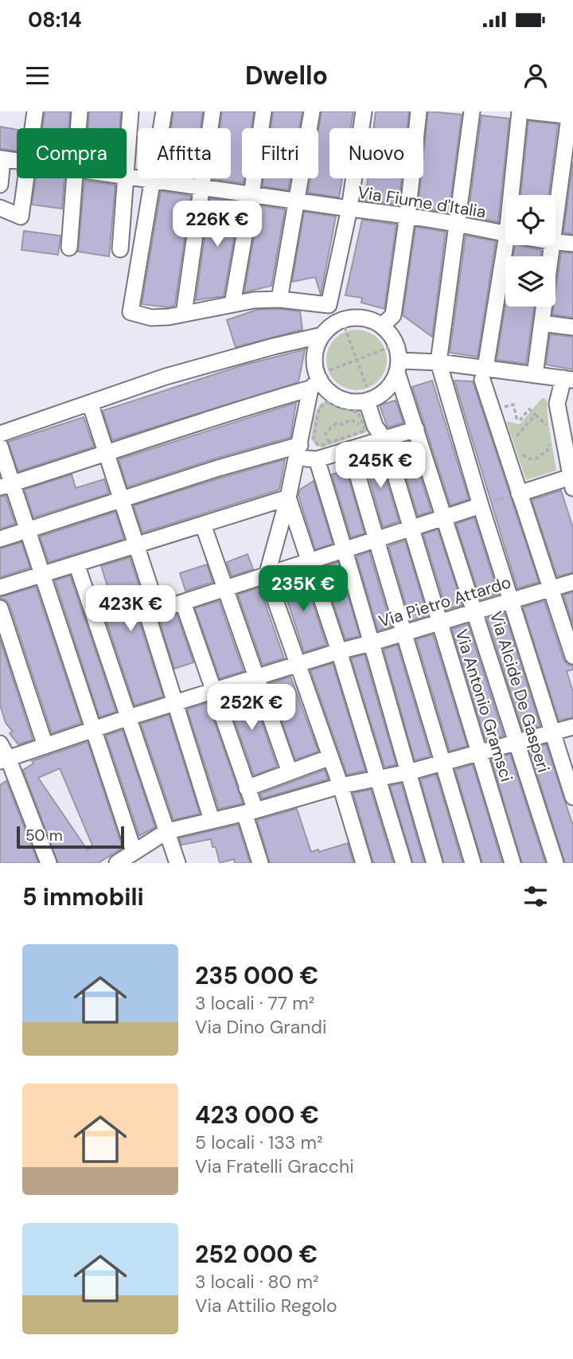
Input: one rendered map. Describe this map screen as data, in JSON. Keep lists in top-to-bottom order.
{
  "streets": {
    "street": [
      "Via Fiume d'Italia",
      "Via Pietro Attardo",
      "Via Alcide De Gasperi",
      "Via Antonio Gramsci"
    ]
  },
  "crossings": [
    ["Via Pietro Attardo", "Via Alcide De Gasperi"],
    ["Via Pietro Attardo", "Via Antonio Gramsci"]
  ],
  "scale_bar": "50 m",
  "page": {
    "status": "08:14",
    "header": "Dwello",
    "chip": [
      "Compra",
      "Affitta",
      "Filtri",
      "Nuovo"
    ],
    "price": [
      "226K €",
      "245K €",
      "235K €",
      "423K €",
      "252K €"
    ],
    "scale": "50 m",
    "heading": "5 immobili",
    "list": [
      {
        "name": "235 000 €",
        "note": "3 locali · 77 m² · Via Dino Grandi"
      },
      {
        "name": "423 000 €",
        "note": "5 locali · 133 m² · Via Fratelli Gracchi"
      },
      {
        "name": "252 000 €",
        "note": "3 locali · 80 m² · Via Attilio Regolo"
      }
    ]
  }
}
